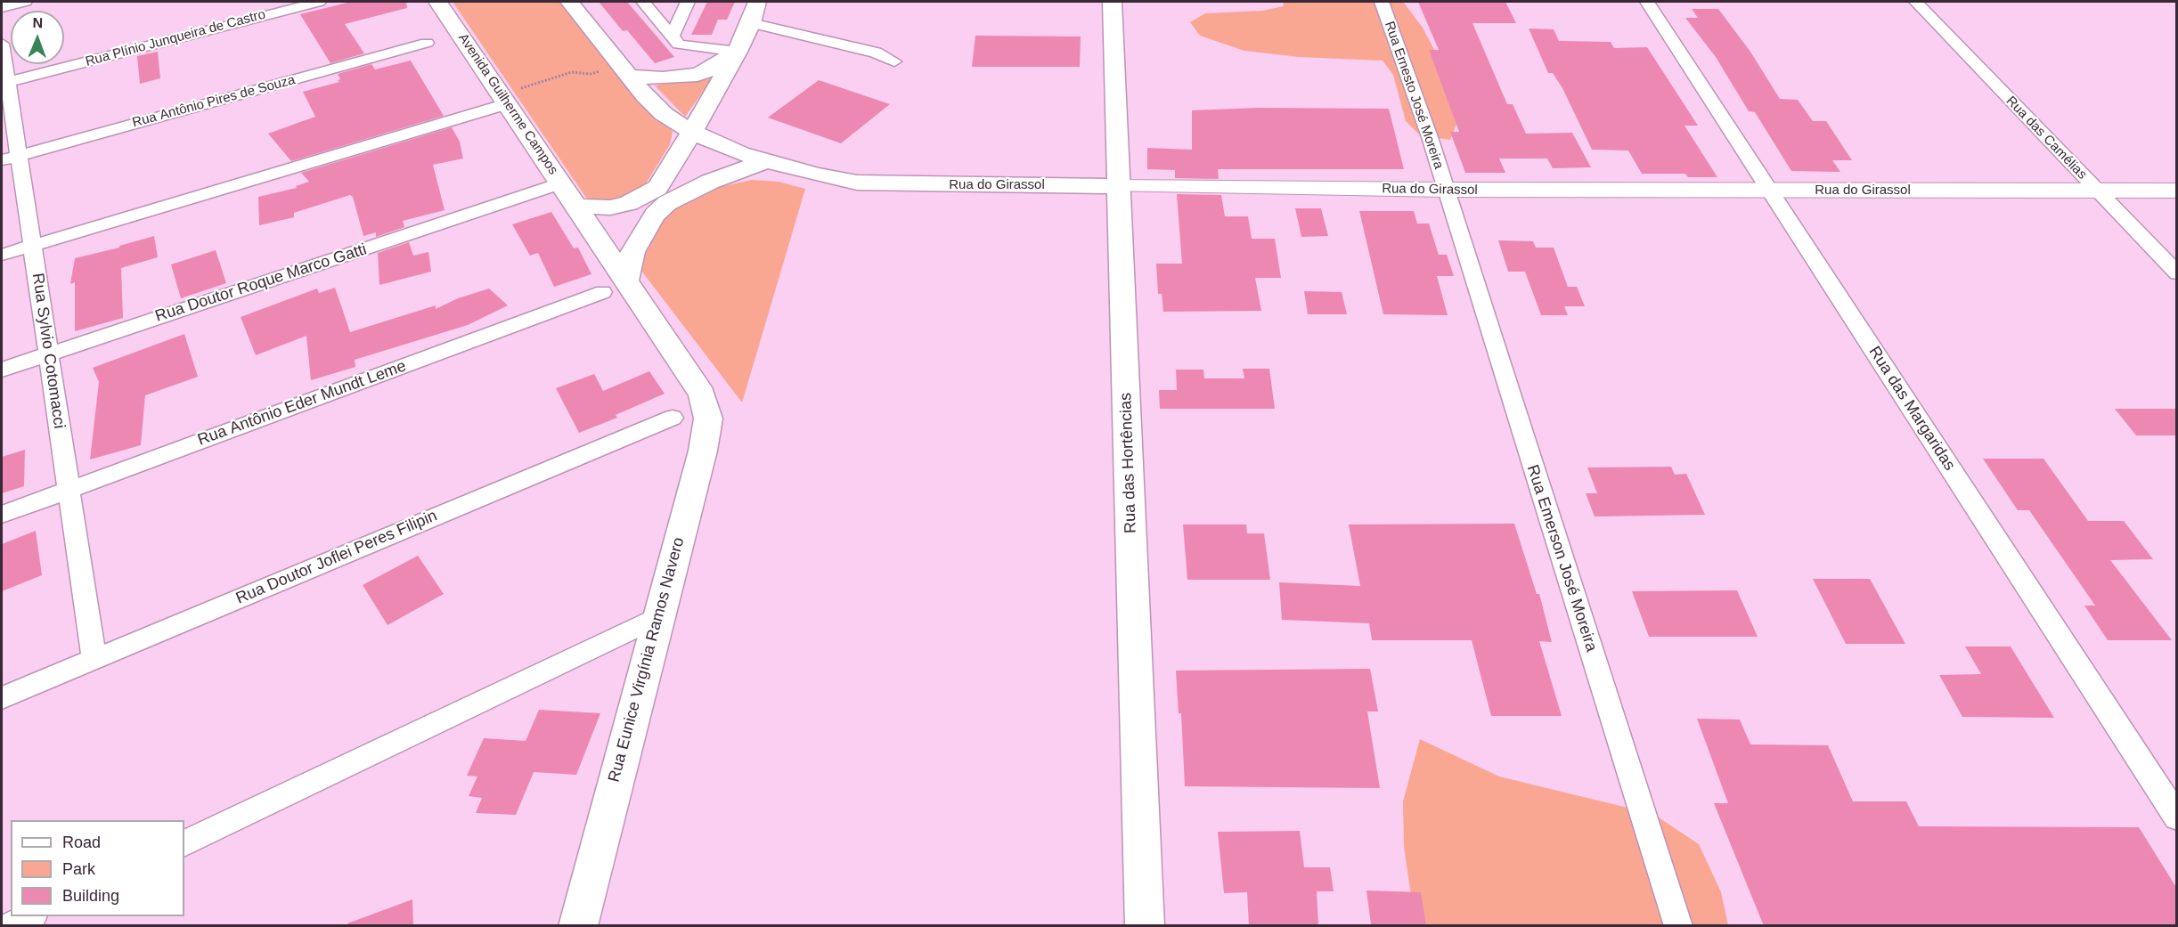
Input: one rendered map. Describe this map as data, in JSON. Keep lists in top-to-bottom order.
{
  "streets": {
    "main road": [
      "Avenida Guilherme Campos",
      "Rua do Girassol",
      "Rua das Hortências",
      "Rua Eunice Virgínia Ramos Navero"
    ],
    "street": [
      "Rua Plínio Junqueira de Castro",
      "Rua Ernesto José Moreira",
      "Rua Antônio Pires de Souza",
      "Rua das Camélias",
      "Rua Doutor Roque Marco Gatti",
      "Rua Sylvio Cotomacci",
      "Rua Antônio Eder Mundt Leme",
      "Rua das Margaridas",
      "Rua Doutor Joflei Peres Filipin",
      "Rua Emerson José Moreira"
    ]
  },
  "crossings": [
    ["Rua Plínio Junqueira de Castro", "Rua Sylvio Cotomacci"],
    ["Rua Ernesto José Moreira", "Rua do Girassol"],
    ["Rua Ernesto José Moreira", "Rua Emerson José Moreira"],
    ["Rua Antônio Pires de Souza", "Rua Sylvio Cotomacci"],
    ["Avenida Guilherme Campos", "Rua Doutor Roque Marco Gatti"],
    ["Avenida Guilherme Campos", "Rua Eunice Virgínia Ramos Navero"],
    ["Rua das Camélias", "Rua do Girassol"],
    ["Rua do Girassol", "Rua das Margaridas"],
    ["Rua do Girassol", "Rua das Hortências"],
    ["Rua do Girassol", "Rua Emerson José Moreira"],
    ["Rua Doutor Roque Marco Gatti", "Rua Sylvio Cotomacci"],
    ["Rua Sylvio Cotomacci", "Rua Antônio Eder Mundt Leme"],
    ["Rua Sylvio Cotomacci", "Rua Doutor Joflei Peres Filipin"]
  ],
  "legend": ["Road", "Park", "Building"],
  "north": "top"
}
